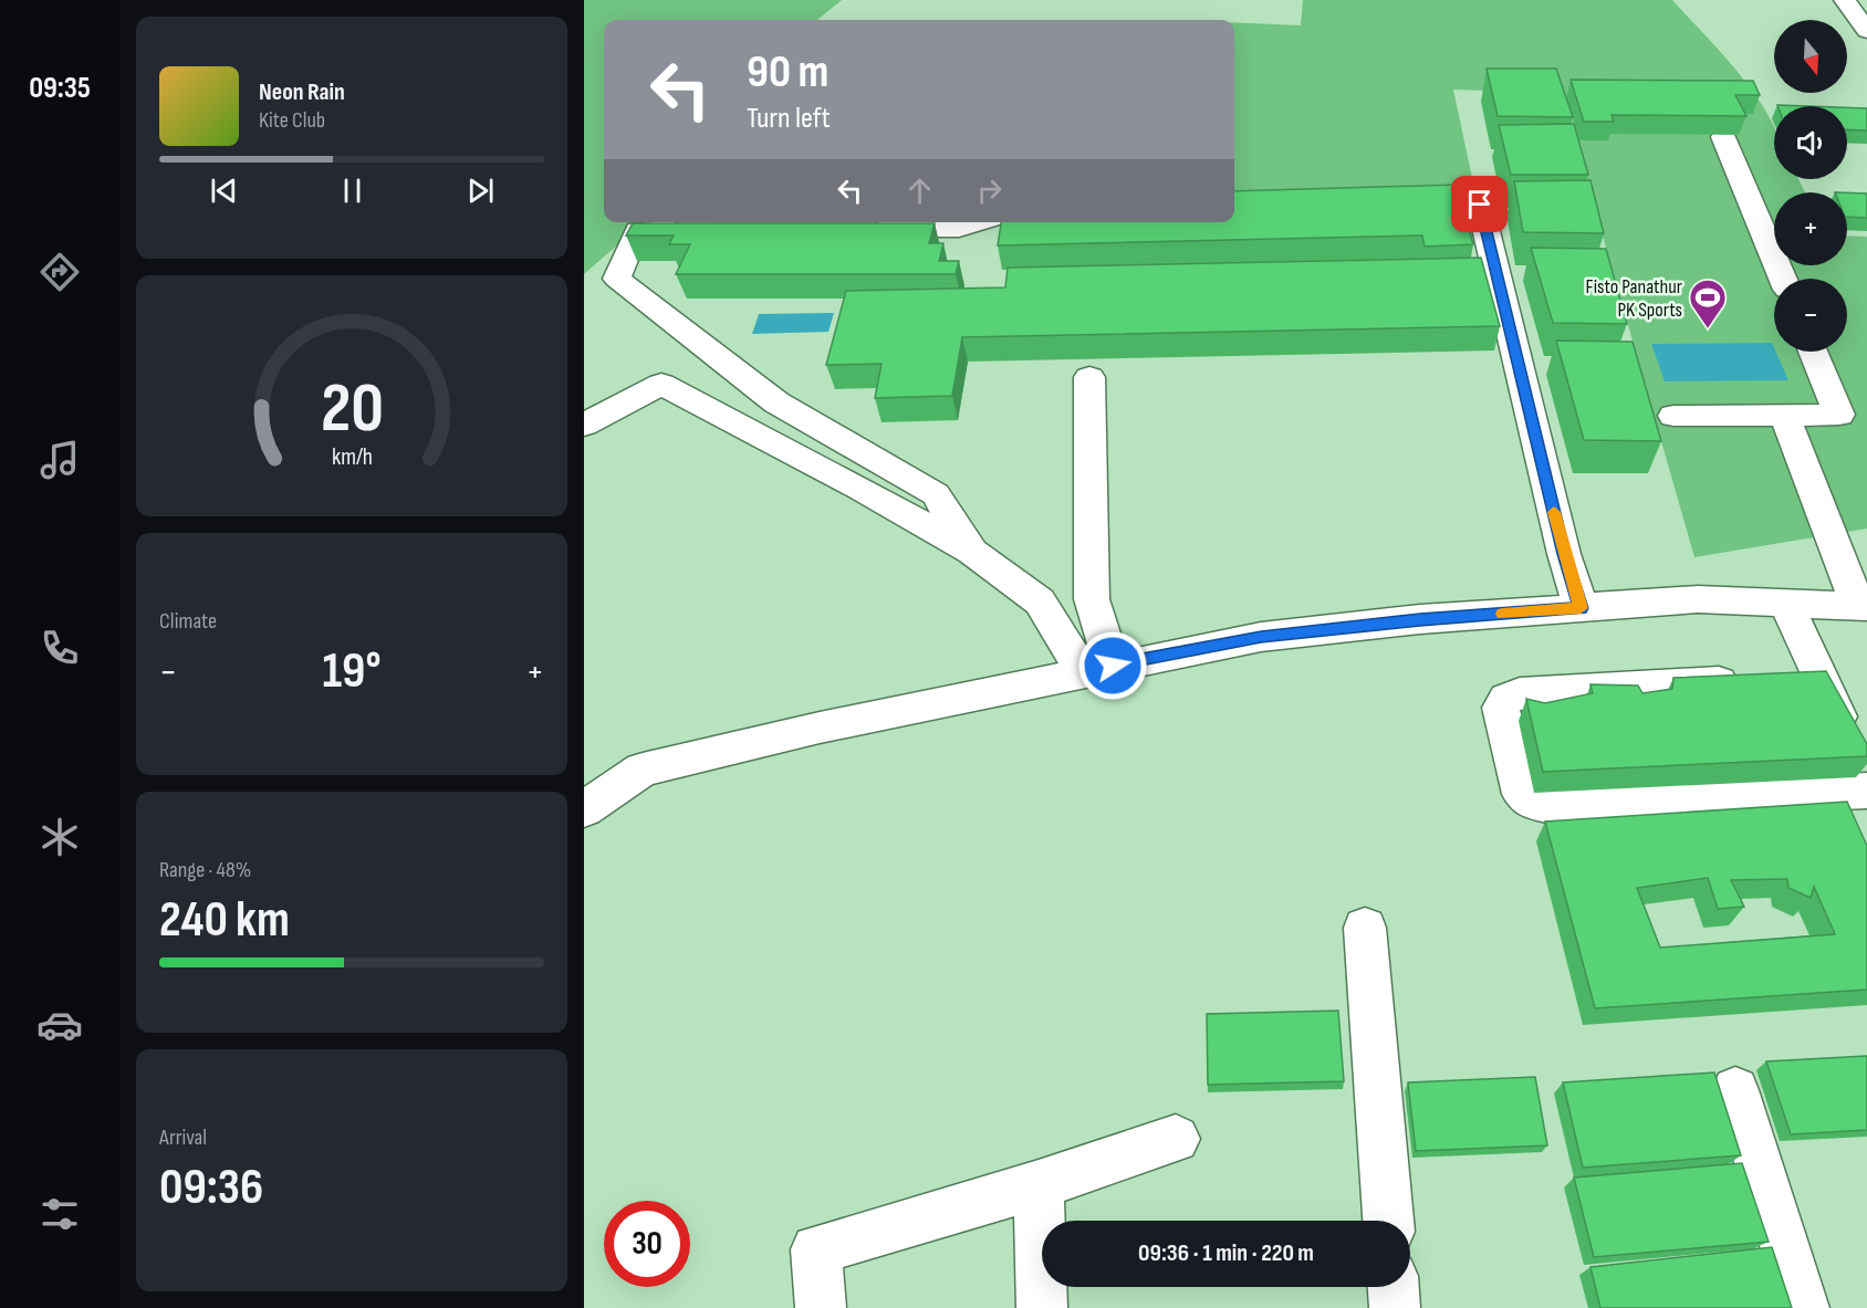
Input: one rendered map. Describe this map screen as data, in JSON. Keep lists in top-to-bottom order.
{
  "places": {
    "sports": ["Fisto Panathur PK Sports"]
  },
  "north": "bottom",
  "page": {
    "tabs": "09:35",
    "map_buttons": ["+", "−"],
    "turn": ["90 m", "Turn left"],
    "song": ["Neon Rain", "Kite Club"],
    "tile": [
      "Climate",
      ["Range · 48%", "240 km"],
      ["Arrival", "09:36"]
    ],
    "heat": ["−", "19°", "+"],
    "limit": "30",
    "trip": "09:36 · 1 min · 220 m",
    "gauge": ["20", "km/h"]
  }
}
